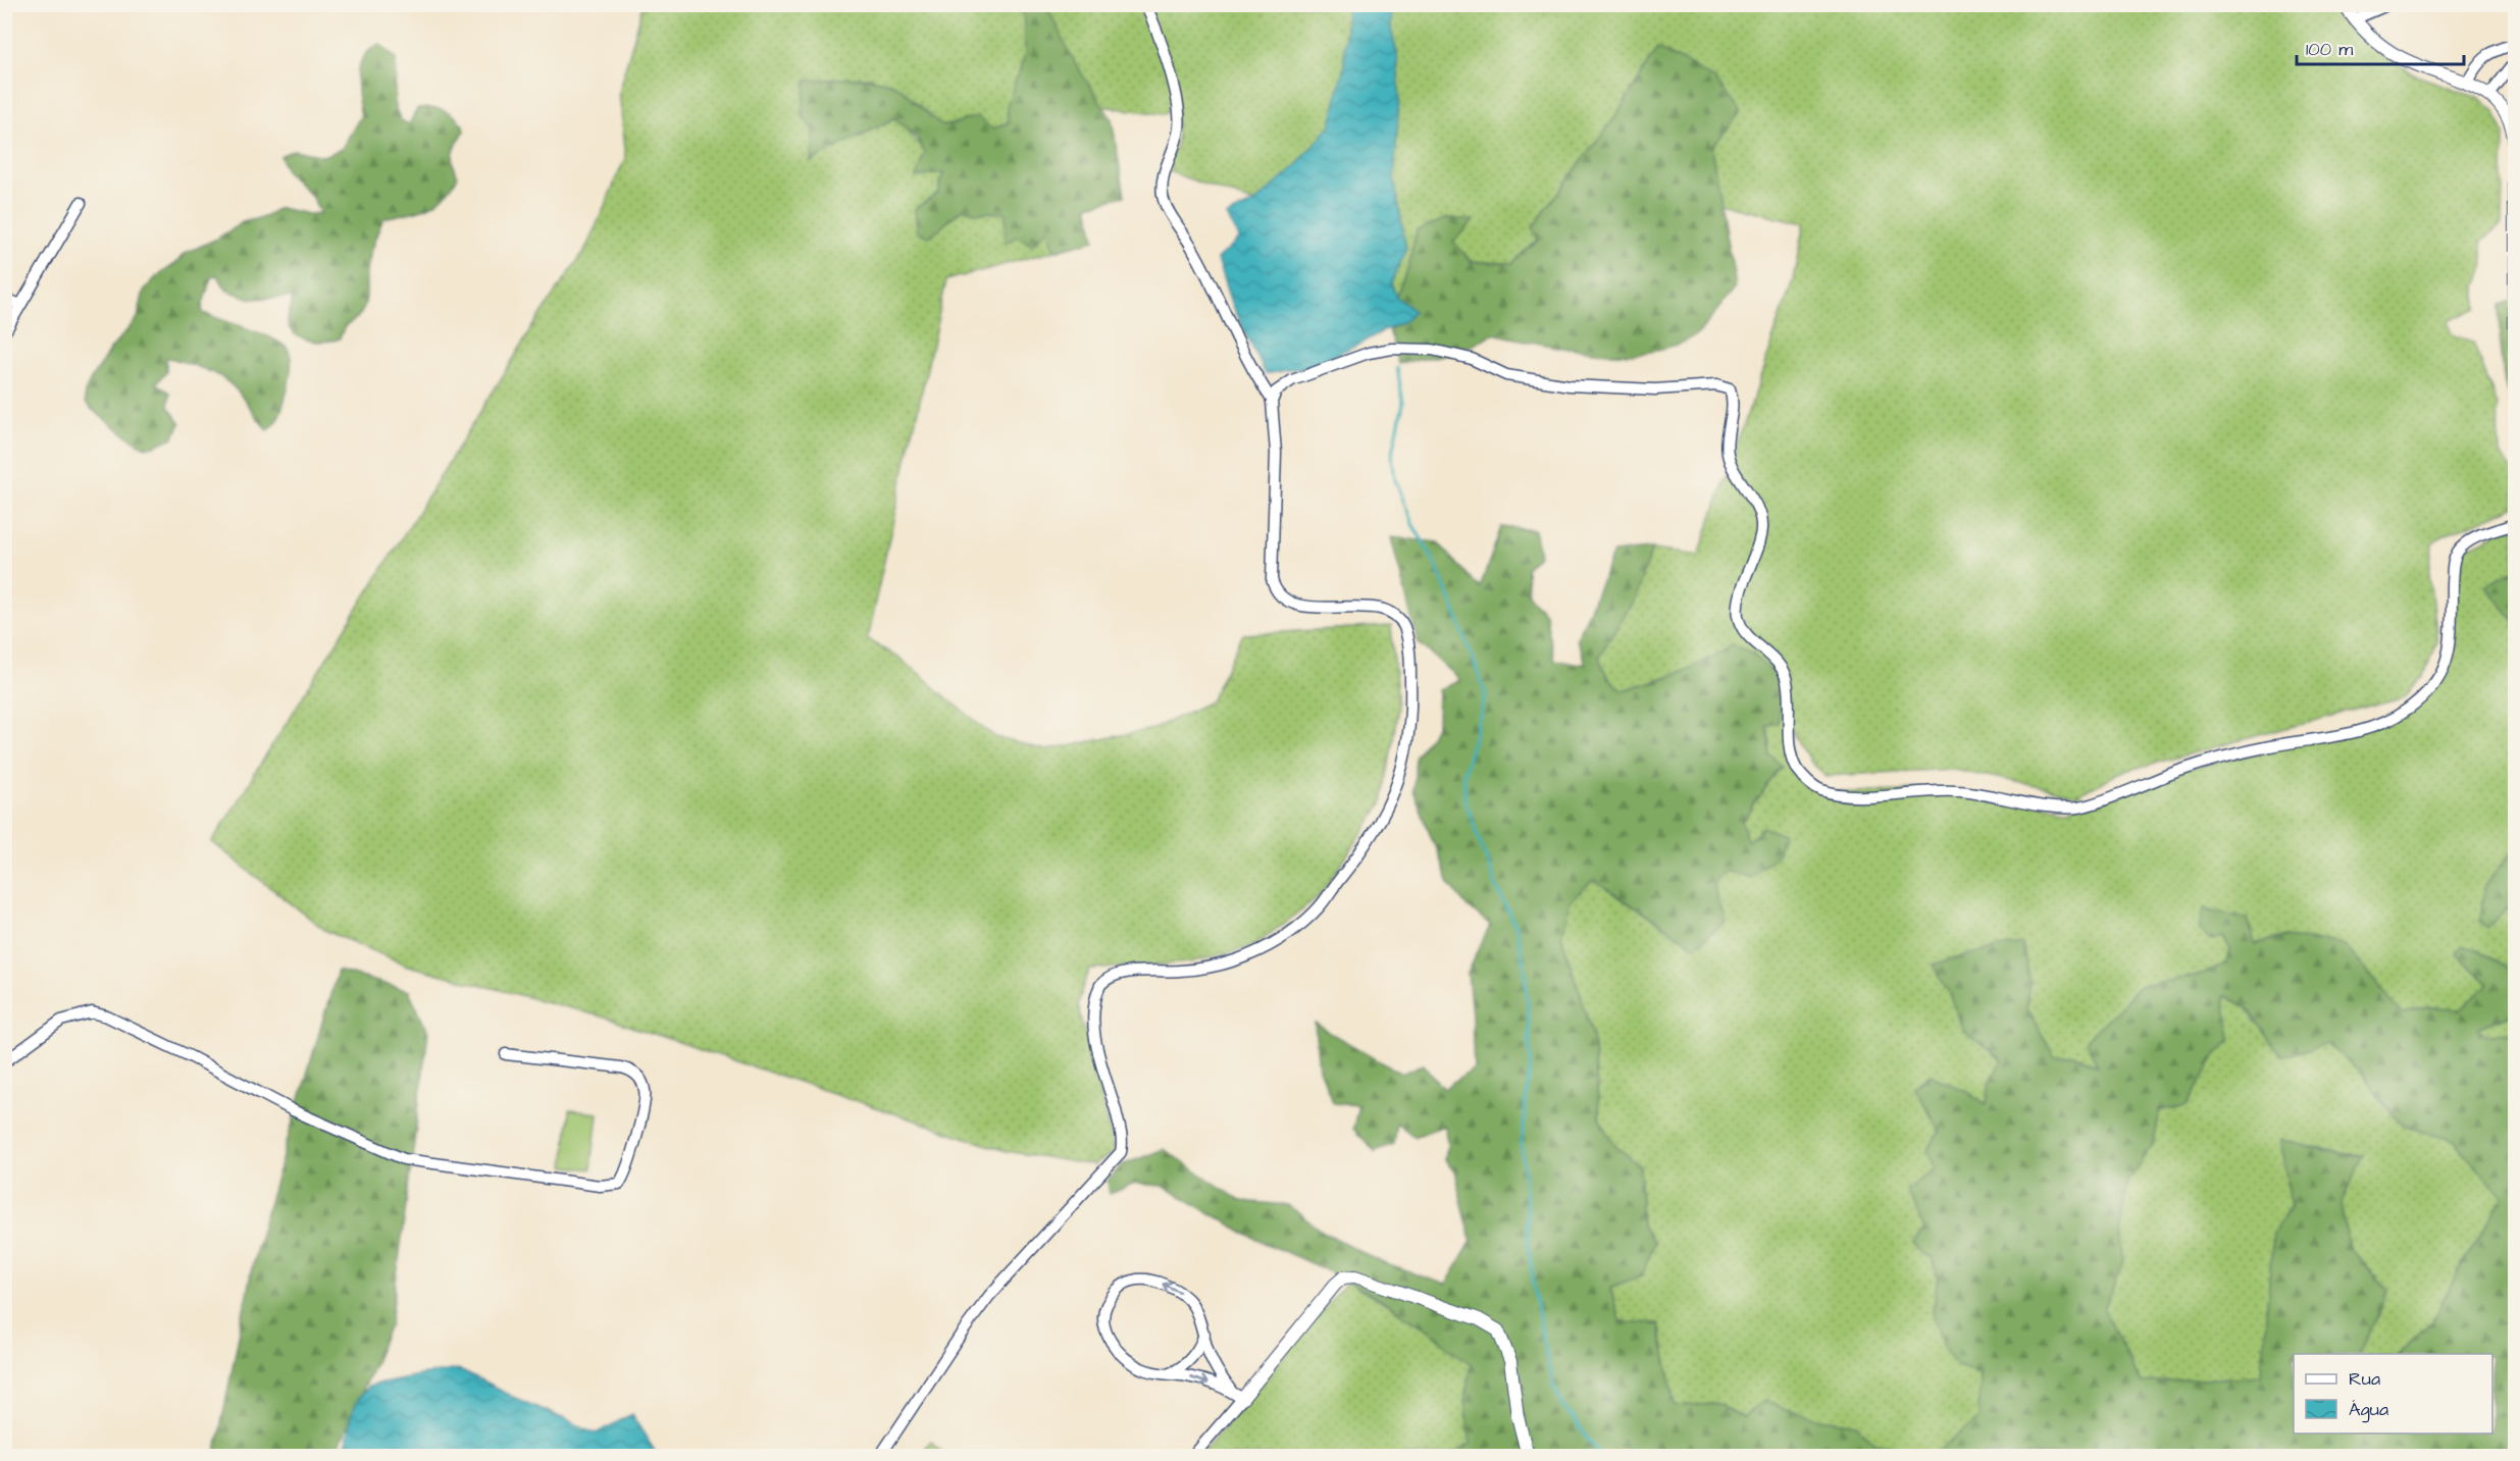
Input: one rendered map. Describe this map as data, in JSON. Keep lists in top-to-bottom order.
{
  "legend": ["Rua", "Água"],
  "scale_bar": "100 m"
}
